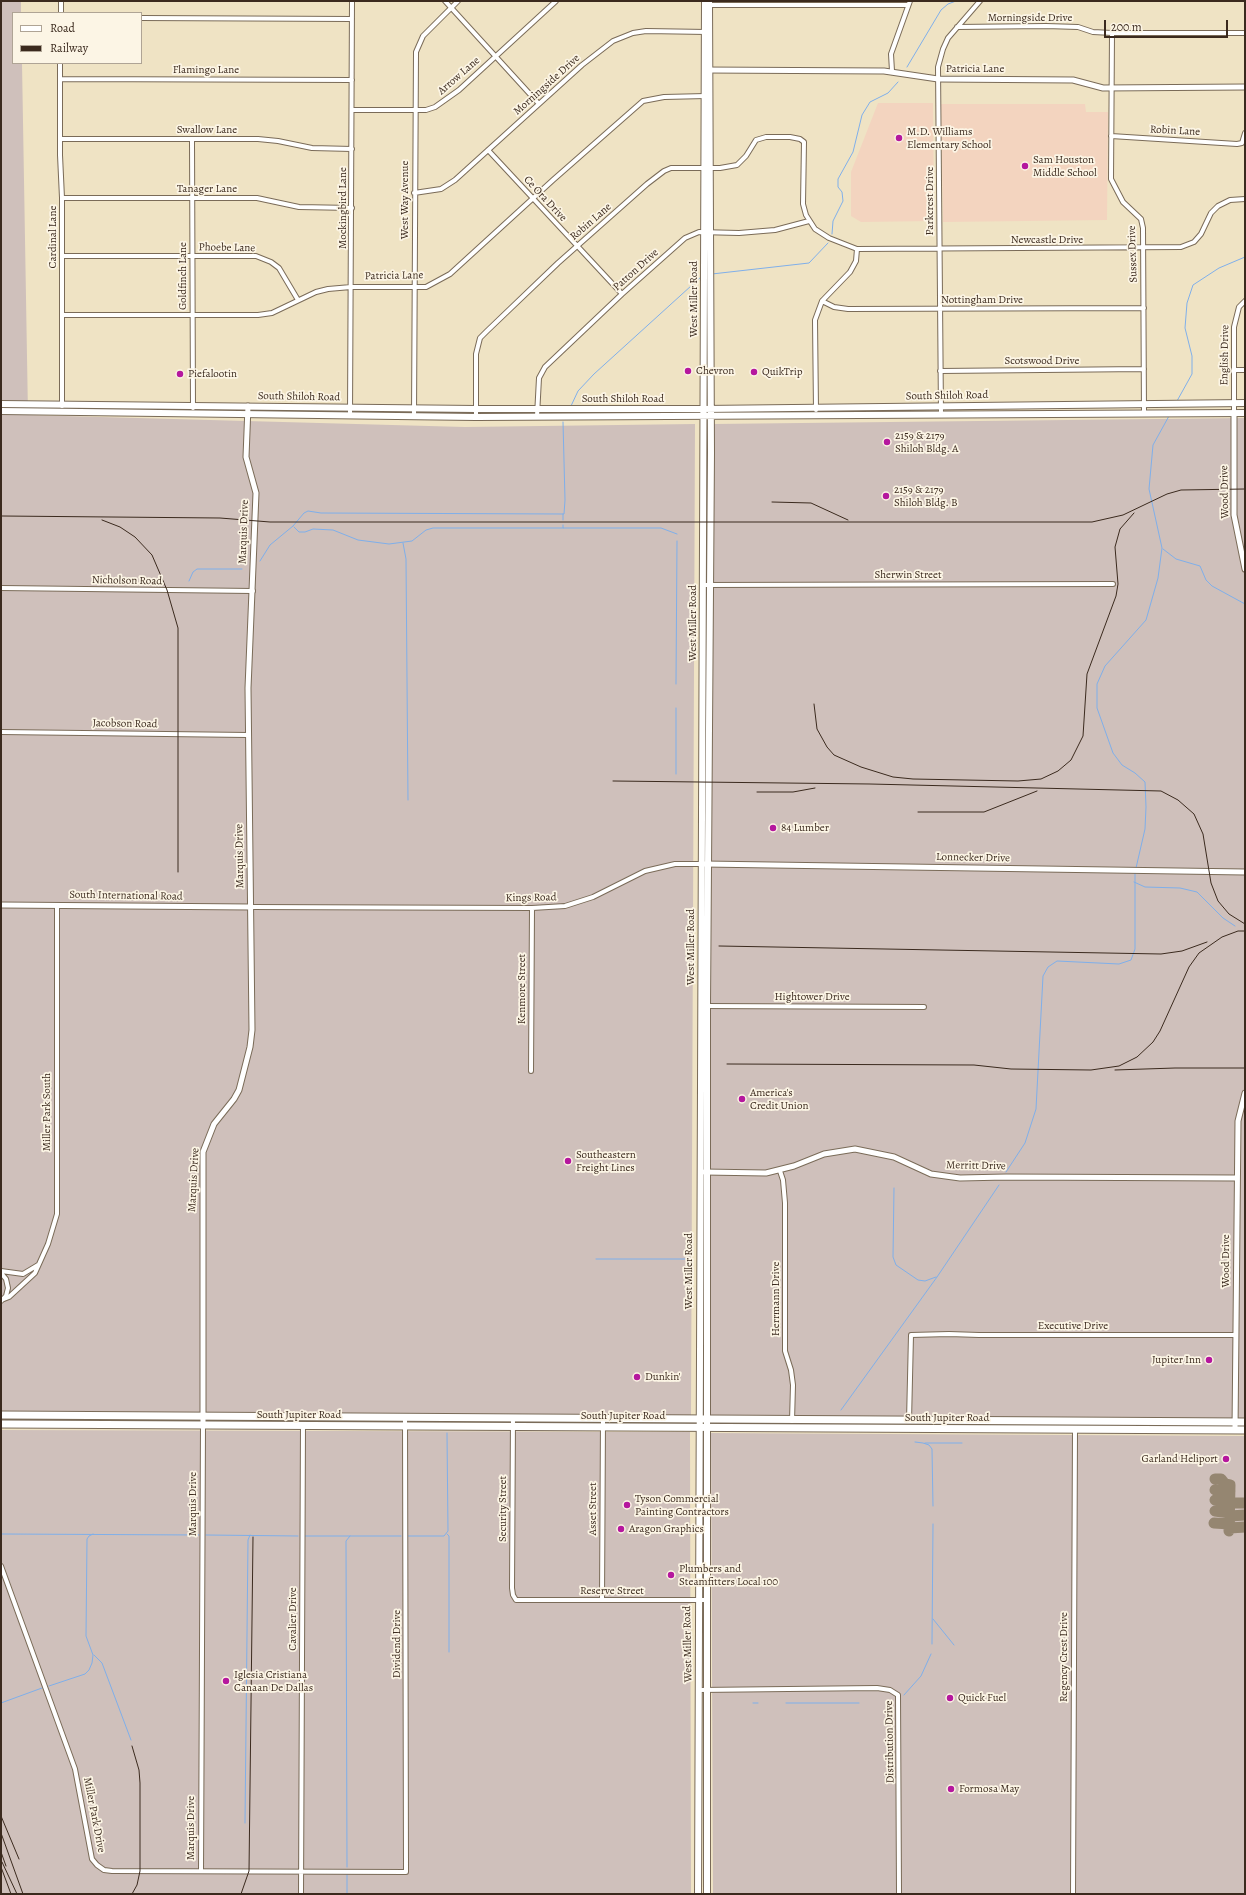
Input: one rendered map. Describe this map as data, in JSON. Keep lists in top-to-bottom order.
{
  "streets": {
    "main road": ["West Miller Road", "South Shiloh Road", "South Jupiter Road"],
    "street": [
      "Morningside Drive",
      "Patricia Lane",
      "Flamingo Lane",
      "Arrow Lane",
      "Swallow Lane",
      "Robin Lane",
      "Tanager Lane",
      "Ce Ora Drive",
      "West Way Avenue",
      "Parkcrest Drive",
      "Mockingbird Lane",
      "Cardinal Lane",
      "Newcastle Drive",
      "Phoebe Lane",
      "Sussex Drive",
      "Patton Drive",
      "Goldfinch Lane",
      "Nottingham Drive",
      "English Drive",
      "Scotswood Drive",
      "Wood Drive",
      "Marquis Drive",
      "Sherwin Street",
      "Nicholson Road",
      "Jacobson Road",
      "Lonnecker Drive",
      "South International Road",
      "Kings Road",
      "Kenmore Street",
      "Hightower Drive",
      "Miller Park South",
      "Merritt Drive",
      "Herrmann Drive",
      "Executive Drive",
      "Security Street",
      "Asset Street",
      "Reserve Street",
      "Cavalier Drive",
      "Dividend Drive",
      "Regency Crest Drive",
      "Distribution Drive",
      "Miller Park Drive"
    ]
  },
  "crossings": [
    ["Morningside Drive", "Ce Ora Drive"],
    ["Morningside Drive", "West Way Avenue"],
    ["Morningside Drive", "Parkcrest Drive"],
    ["Morningside Drive", "Sussex Drive"],
    ["Morningside Drive", "West Miller Road"],
    ["Patricia Lane", "Ce Ora Drive"],
    ["Patricia Lane", "West Way Avenue"],
    ["Patricia Lane", "Parkcrest Drive"],
    ["Patricia Lane", "Mockingbird Lane"],
    ["Patricia Lane", "Cardinal Lane"],
    ["Patricia Lane", "Phoebe Lane"],
    ["Patricia Lane", "Sussex Drive"],
    ["Patricia Lane", "Goldfinch Lane"],
    ["Patricia Lane", "West Miller Road"],
    ["Flamingo Lane", "Mockingbird Lane"],
    ["Flamingo Lane", "Cardinal Lane"],
    ["Arrow Lane", "West Way Avenue"],
    ["Arrow Lane", "Mockingbird Lane"],
    ["Swallow Lane", "Mockingbird Lane"],
    ["Swallow Lane", "Cardinal Lane"],
    ["Swallow Lane", "Goldfinch Lane"],
    ["Robin Lane", "Ce Ora Drive"],
    ["Robin Lane", "Newcastle Drive"],
    ["Robin Lane", "Sussex Drive"],
    ["Robin Lane", "Patton Drive"],
    ["Robin Lane", "West Miller Road"],
    ["Robin Lane", "South Shiloh Road"],
    ["Tanager Lane", "Mockingbird Lane"],
    ["Tanager Lane", "Cardinal Lane"],
    ["Tanager Lane", "Goldfinch Lane"],
    ["Ce Ora Drive", "Patton Drive"],
    ["West Way Avenue", "South Shiloh Road"],
    ["Parkcrest Drive", "Newcastle Drive"],
    ["Parkcrest Drive", "Nottingham Drive"],
    ["Parkcrest Drive", "Scotswood Drive"],
    ["Parkcrest Drive", "South Shiloh Road"],
    ["Mockingbird Lane", "South Shiloh Road"],
    ["Cardinal Lane", "Phoebe Lane"],
    ["Cardinal Lane", "South Shiloh Road"],
    ["Newcastle Drive", "Sussex Drive"],
    ["Newcastle Drive", "Patton Drive"],
    ["Phoebe Lane", "Goldfinch Lane"],
    ["Sussex Drive", "Nottingham Drive"],
    ["Sussex Drive", "Scotswood Drive"],
    ["Sussex Drive", "South Shiloh Road"],
    ["Patton Drive", "West Miller Road"],
    ["Patton Drive", "South Shiloh Road"],
    ["Goldfinch Lane", "South Shiloh Road"],
    ["West Miller Road", "South Shiloh Road"],
    ["West Miller Road", "Sherwin Street"],
    ["West Miller Road", "Lonnecker Drive"],
    ["West Miller Road", "Kings Road"],
    ["West Miller Road", "Hightower Drive"],
    ["West Miller Road", "Merritt Drive"],
    ["West Miller Road", "South Jupiter Road"],
    ["West Miller Road", "Reserve Street"],
    ["West Miller Road", "Distribution Drive"],
    ["English Drive", "South Shiloh Road"],
    ["English Drive", "Wood Drive"],
    ["South Shiloh Road", "Wood Drive"],
    ["South Shiloh Road", "Marquis Drive"],
    ["Wood Drive", "Merritt Drive"],
    ["Wood Drive", "Executive Drive"],
    ["Wood Drive", "South Jupiter Road"],
    ["Marquis Drive", "Nicholson Road"],
    ["Marquis Drive", "Jacobson Road"],
    ["Marquis Drive", "South International Road"],
    ["Marquis Drive", "Kings Road"],
    ["Marquis Drive", "South Jupiter Road"],
    ["Marquis Drive", "Miller Park Drive"],
    ["Lonnecker Drive", "Kings Road"],
    ["South International Road", "Kings Road"],
    ["South International Road", "Miller Park South"],
    ["Kings Road", "Kenmore Street"],
    ["Merritt Drive", "Herrmann Drive"],
    ["Herrmann Drive", "South Jupiter Road"],
    ["Executive Drive", "South Jupiter Road"],
    ["South Jupiter Road", "Security Street"],
    ["South Jupiter Road", "Asset Street"],
    ["South Jupiter Road", "Cavalier Drive"],
    ["South Jupiter Road", "Dividend Drive"],
    ["South Jupiter Road", "Regency Crest Drive"],
    ["Security Street", "Reserve Street"],
    ["Asset Street", "Reserve Street"],
    ["Cavalier Drive", "Miller Park Drive"],
    ["Dividend Drive", "Miller Park Drive"]
  ],
  "places": [
    "M.D. Williams Elementary School",
    "Sam Houston Middle School",
    "Chevron",
    "QuikTrip",
    "Piefalootin",
    "2159 & 2179 Shiloh Bldg. A",
    "2159 & 2179 Shiloh Bldg. B",
    "84 Lumber",
    "America's Credit Union",
    "Southeastern Freight Lines",
    "Jupiter Inn",
    "Dunkin'",
    "Garland Heliport",
    "Tyson Commercial Painting Contractors",
    "Aragon Graphics",
    "Plumbers and Steamfitters Local 100",
    "Iglesia Cristiana Canaan De Dallas",
    "Quick Fuel",
    "Formosa May"
  ],
  "legend": ["Road", "Railway"],
  "scale_bar": "200 m"
}
